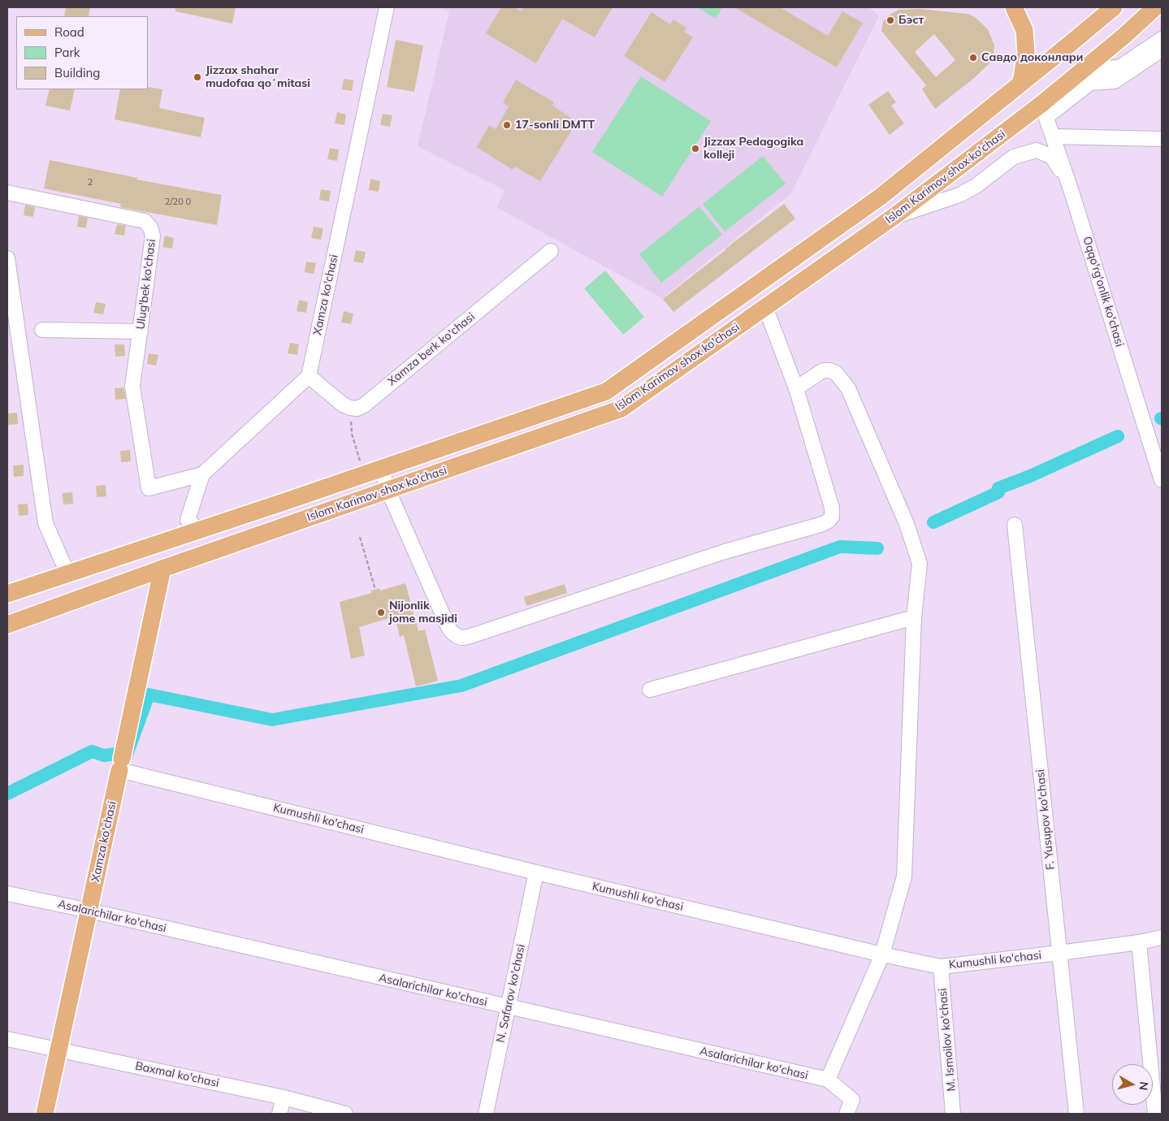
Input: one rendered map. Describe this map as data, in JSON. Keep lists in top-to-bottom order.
{
  "streets": {
    "main road": ["Islom Karimov shox ko'chasi", "Xamza ko'chasi"],
    "street": [
      "Ulug'bek ko'chasi",
      "Oqqo'rg'onlik ko'chasi",
      "Xamza berk ko'chasi",
      "Kumushli ko'chasi",
      "F. Yusupov ko'chasi",
      "Asalarichilar ko'chasi",
      "N. Safarov ko'chasi",
      "M. Ismoilov ko'chasi",
      "Baxmal ko'chasi"
    ]
  },
  "crossings": [
    ["Islom Karimov shox ko'chasi", "Oqqo'rg'onlik ko'chasi"],
    ["Islom Karimov shox ko'chasi", "Xamza ko'chasi"],
    ["Xamza ko'chasi", "Kumushli ko'chasi"],
    ["Xamza ko'chasi", "Asalarichilar ko'chasi"],
    ["Xamza ko'chasi", "Baxmal ko'chasi"],
    ["Kumushli ko'chasi", "F. Yusupov ko'chasi"],
    ["Kumushli ko'chasi", "N. Safarov ko'chasi"],
    ["Kumushli ko'chasi", "M. Ismoilov ko'chasi"],
    ["Asalarichilar ko'chasi", "N. Safarov ko'chasi"]
  ],
  "places": [
    "Бэст",
    "Cавдо доконлари",
    "Jizzax shahar mudofaa qoʻmitasi",
    "17-sonli DMTT",
    "Jizzax Pedagogika kolleji",
    "Nijonlik jome masjidi"
  ],
  "house_numbers": ["2", "2/20 0"],
  "legend": ["Road", "Park", "Building"],
  "north": "right"
}
